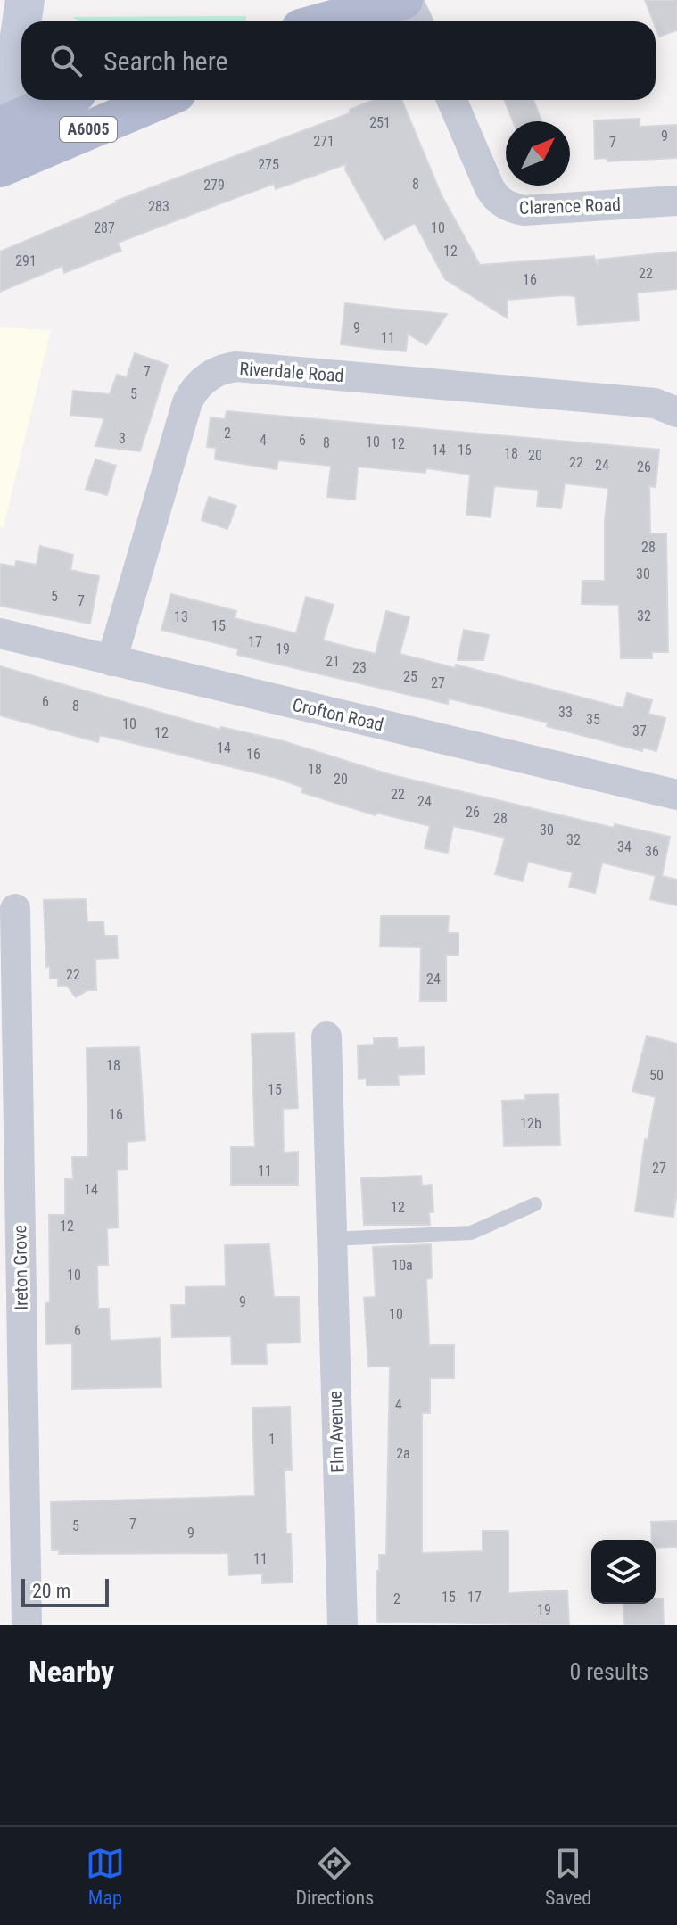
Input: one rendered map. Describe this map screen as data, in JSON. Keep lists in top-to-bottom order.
{
  "streets": {
    "main road": ["A6005"],
    "street": [
      "Clarence Road",
      "Riverdale Road",
      "Crofton Road",
      "Ireton Grove",
      "Elm Avenue"
    ]
  },
  "crossings": [
    ["Riverdale Road", "Crofton Road"]
  ],
  "house_numbers": [
    "251",
    "9",
    "271",
    "7",
    "275",
    "8",
    "279",
    "283",
    "287",
    "10",
    "12",
    "291",
    "22",
    "16",
    "9",
    "11",
    "7",
    "5",
    "2",
    "3",
    "4",
    "6",
    "10",
    "8",
    "12",
    "14",
    "16",
    "18",
    "20",
    "22",
    "24",
    "26",
    "28",
    "30",
    "5",
    "7",
    "32",
    "13",
    "15",
    "17",
    "19",
    "21",
    "23",
    "25",
    "27",
    "6",
    "8",
    "33",
    "35",
    "10",
    "37",
    "12",
    "14",
    "16",
    "18",
    "20",
    "22",
    "24",
    "26",
    "28",
    "30",
    "32",
    "34",
    "36",
    "22",
    "24",
    "18",
    "50",
    "15",
    "16",
    "12b",
    "27",
    "11",
    "14",
    "12",
    "12",
    "10a",
    "10",
    "9",
    "10",
    "6",
    "4",
    "1",
    "2a",
    "7",
    "5",
    "9",
    "11",
    "15",
    "17",
    "2",
    "19"
  ],
  "scale_bar": "20 m",
  "north": "top right",
  "page": {
    "search": "Search here",
    "scale": "20 m",
    "heading": ["Nearby", "0 results"],
    "nav": ["Map", "Directions", "Saved"]
  }
}
